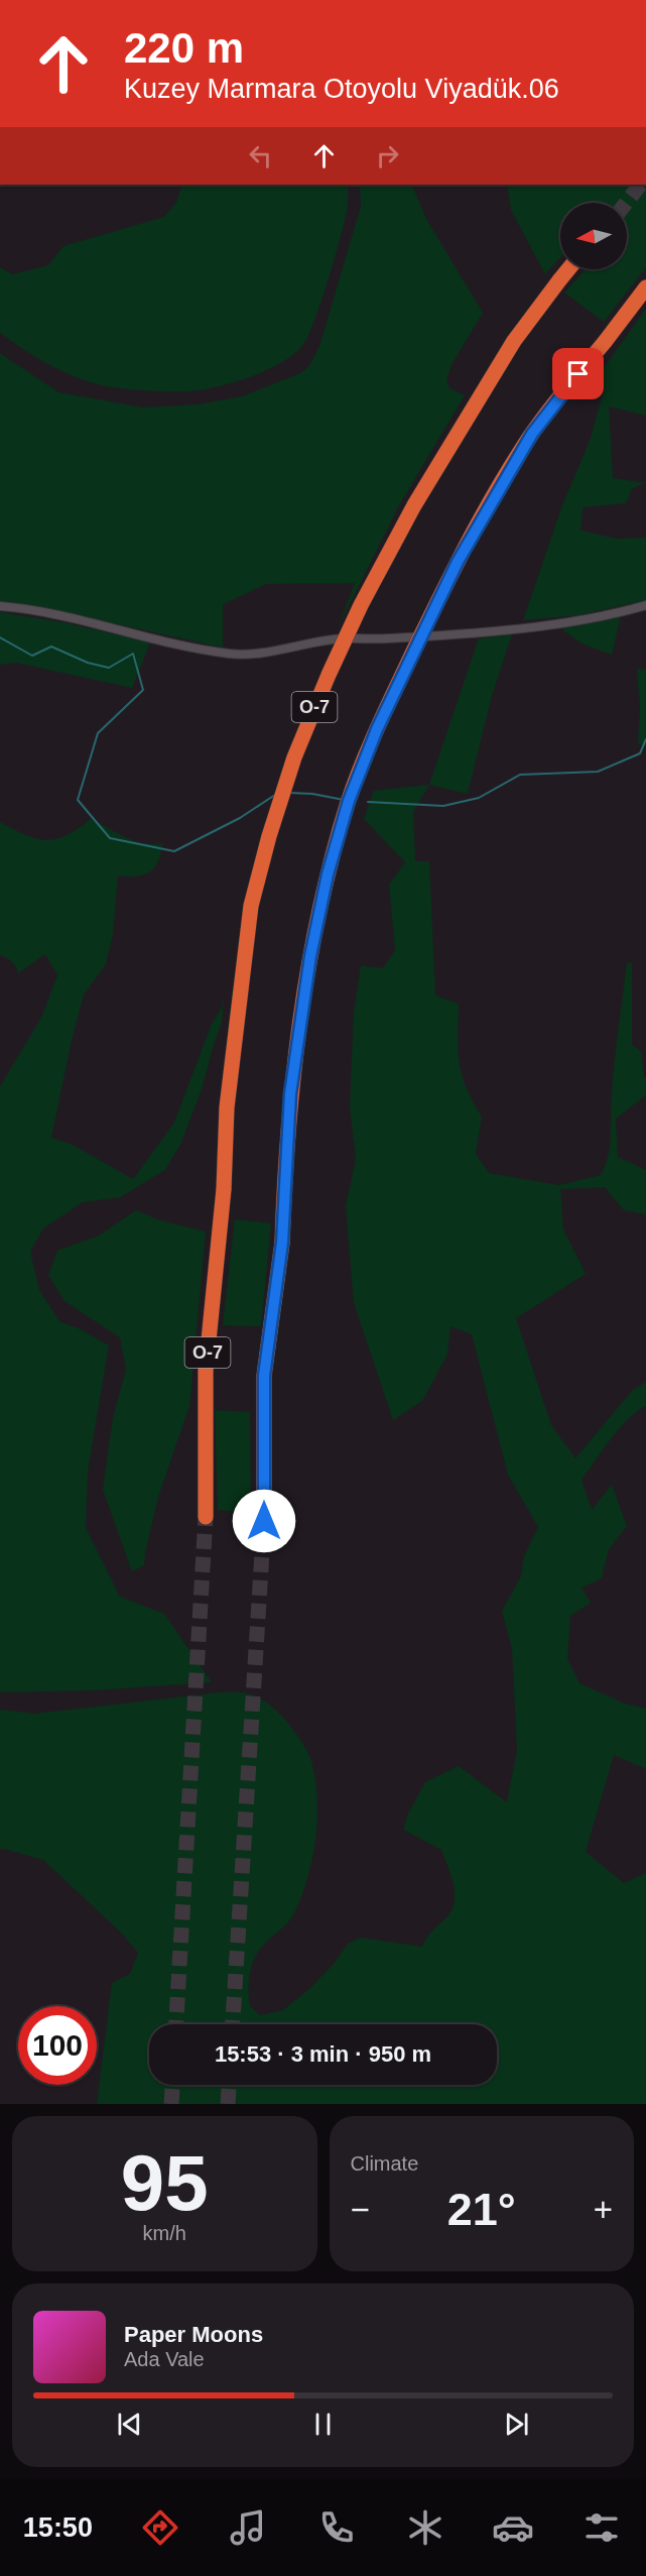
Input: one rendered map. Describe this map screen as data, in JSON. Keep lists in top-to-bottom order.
{
  "streets": {
    "highway": ["O-7"]
  },
  "north": "left",
  "page": {
    "turn": ["220 m", "Kuzey Marmara Otoyolu Viyadük.06"],
    "limit": "100",
    "trip": "15:53 · 3 min · 950 m",
    "tile": [
      ["95", "km/h"],
      "Climate"
    ],
    "heat": ["−", "21°", "+"],
    "song": ["Paper Moons", "Ada Vale"],
    "tabs": "15:50"
  }
}
